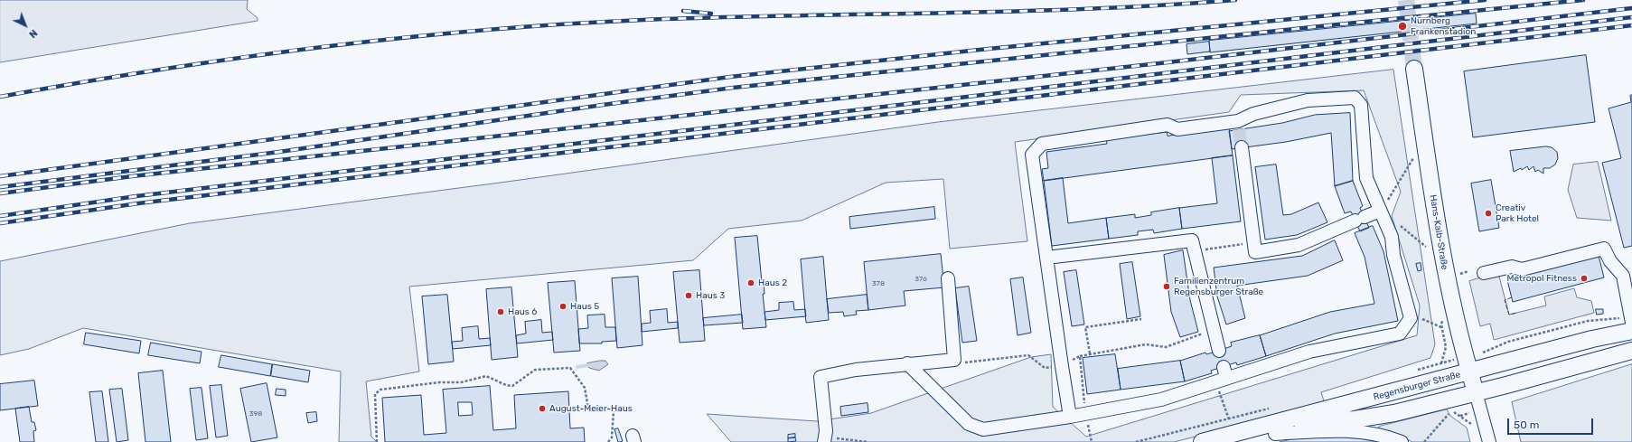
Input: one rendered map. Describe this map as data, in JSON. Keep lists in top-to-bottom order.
{
  "streets": {
    "main road": ["Hans-Kalb-Straße", "Regensburger Straße"]
  },
  "crossings": [
    ["Hans-Kalb-Straße", "Regensburger Straße"]
  ],
  "places": [
    "Nürnberg Frankenstadion",
    "Creativ Park Hotel",
    "Metropol Fitness",
    "Haus 2",
    "Familienzentrum Regensburger Straße",
    "Haus 3",
    "Haus 5",
    "Haus 6",
    "August-Meier-Haus"
  ],
  "house_numbers": ["376", "378", "398"],
  "scale_bar": "50 m",
  "north": "bottom right"
}
